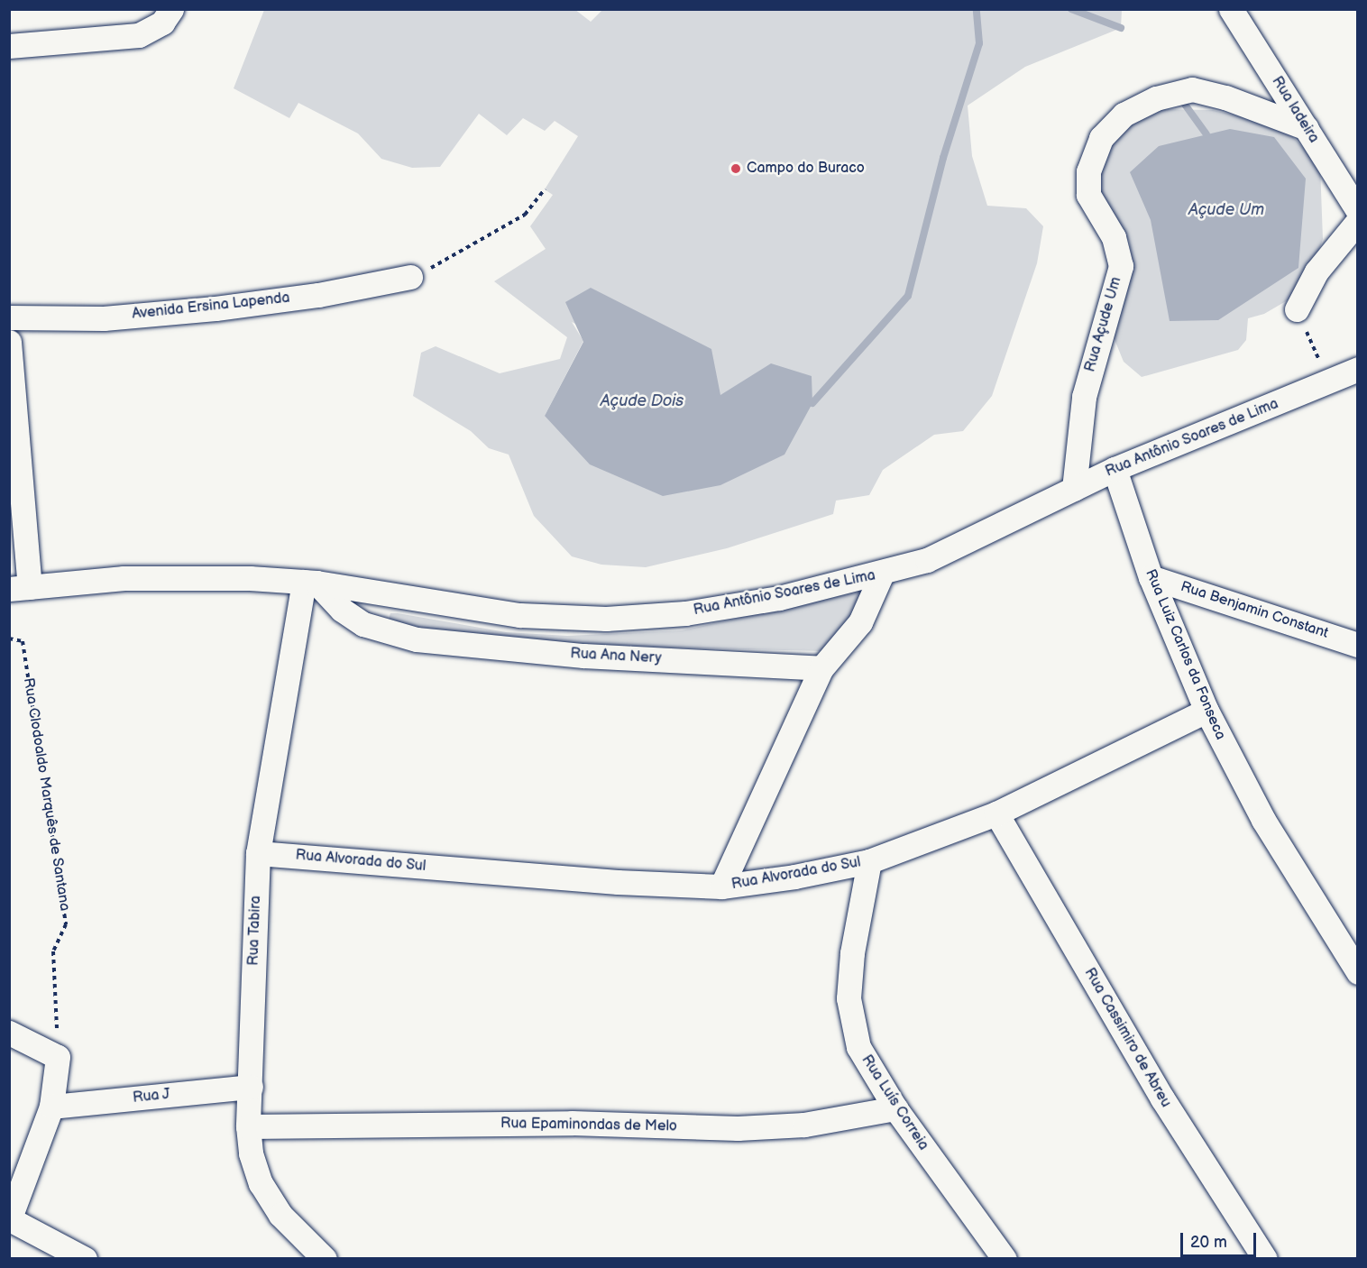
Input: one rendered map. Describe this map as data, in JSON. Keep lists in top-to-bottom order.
{
  "streets": {
    "street": [
      "Rua ladeira",
      "Avenida Ersina Lapenda",
      "Rua Açude Um",
      "Rua Antônio Soares de Lima",
      "Rua Benjamin Constant",
      "Rua Luiz Carlos da Fonseca",
      "Rua Ana Nery",
      "Rua Alvorada do Sul",
      "Rua Tabira",
      "Rua Cassimiro de Abreu",
      "Rua J",
      "Rua Luís Correia",
      "Rua Epaminondas de Melo"
    ],
    "path": ["Rua Clodoaldo Marquês de Santana"]
  },
  "crossings": [
    ["Rua ladeira", "Rua Açude Um"],
    ["Rua Açude Um", "Rua Antônio Soares de Lima"],
    ["Rua Antônio Soares de Lima", "Rua Luiz Carlos da Fonseca"],
    ["Rua Antônio Soares de Lima", "Rua Ana Nery"],
    ["Rua Antônio Soares de Lima", "Rua Tabira"],
    ["Rua Benjamin Constant", "Rua Luiz Carlos da Fonseca"],
    ["Rua Luiz Carlos da Fonseca", "Rua Alvorada do Sul"],
    ["Rua Ana Nery", "Rua Tabira"],
    ["Rua Alvorada do Sul", "Rua Tabira"],
    ["Rua Alvorada do Sul", "Rua Cassimiro de Abreu"],
    ["Rua Alvorada do Sul", "Rua Luís Correia"],
    ["Rua Tabira", "Rua J"],
    ["Rua Tabira", "Rua Epaminondas de Melo"],
    ["Rua Luís Correia", "Rua Epaminondas de Melo"]
  ],
  "water": ["Açude Um", "Açude Dois"],
  "places": ["Campo do Buraco"],
  "scale_bar": "20 m"
}
